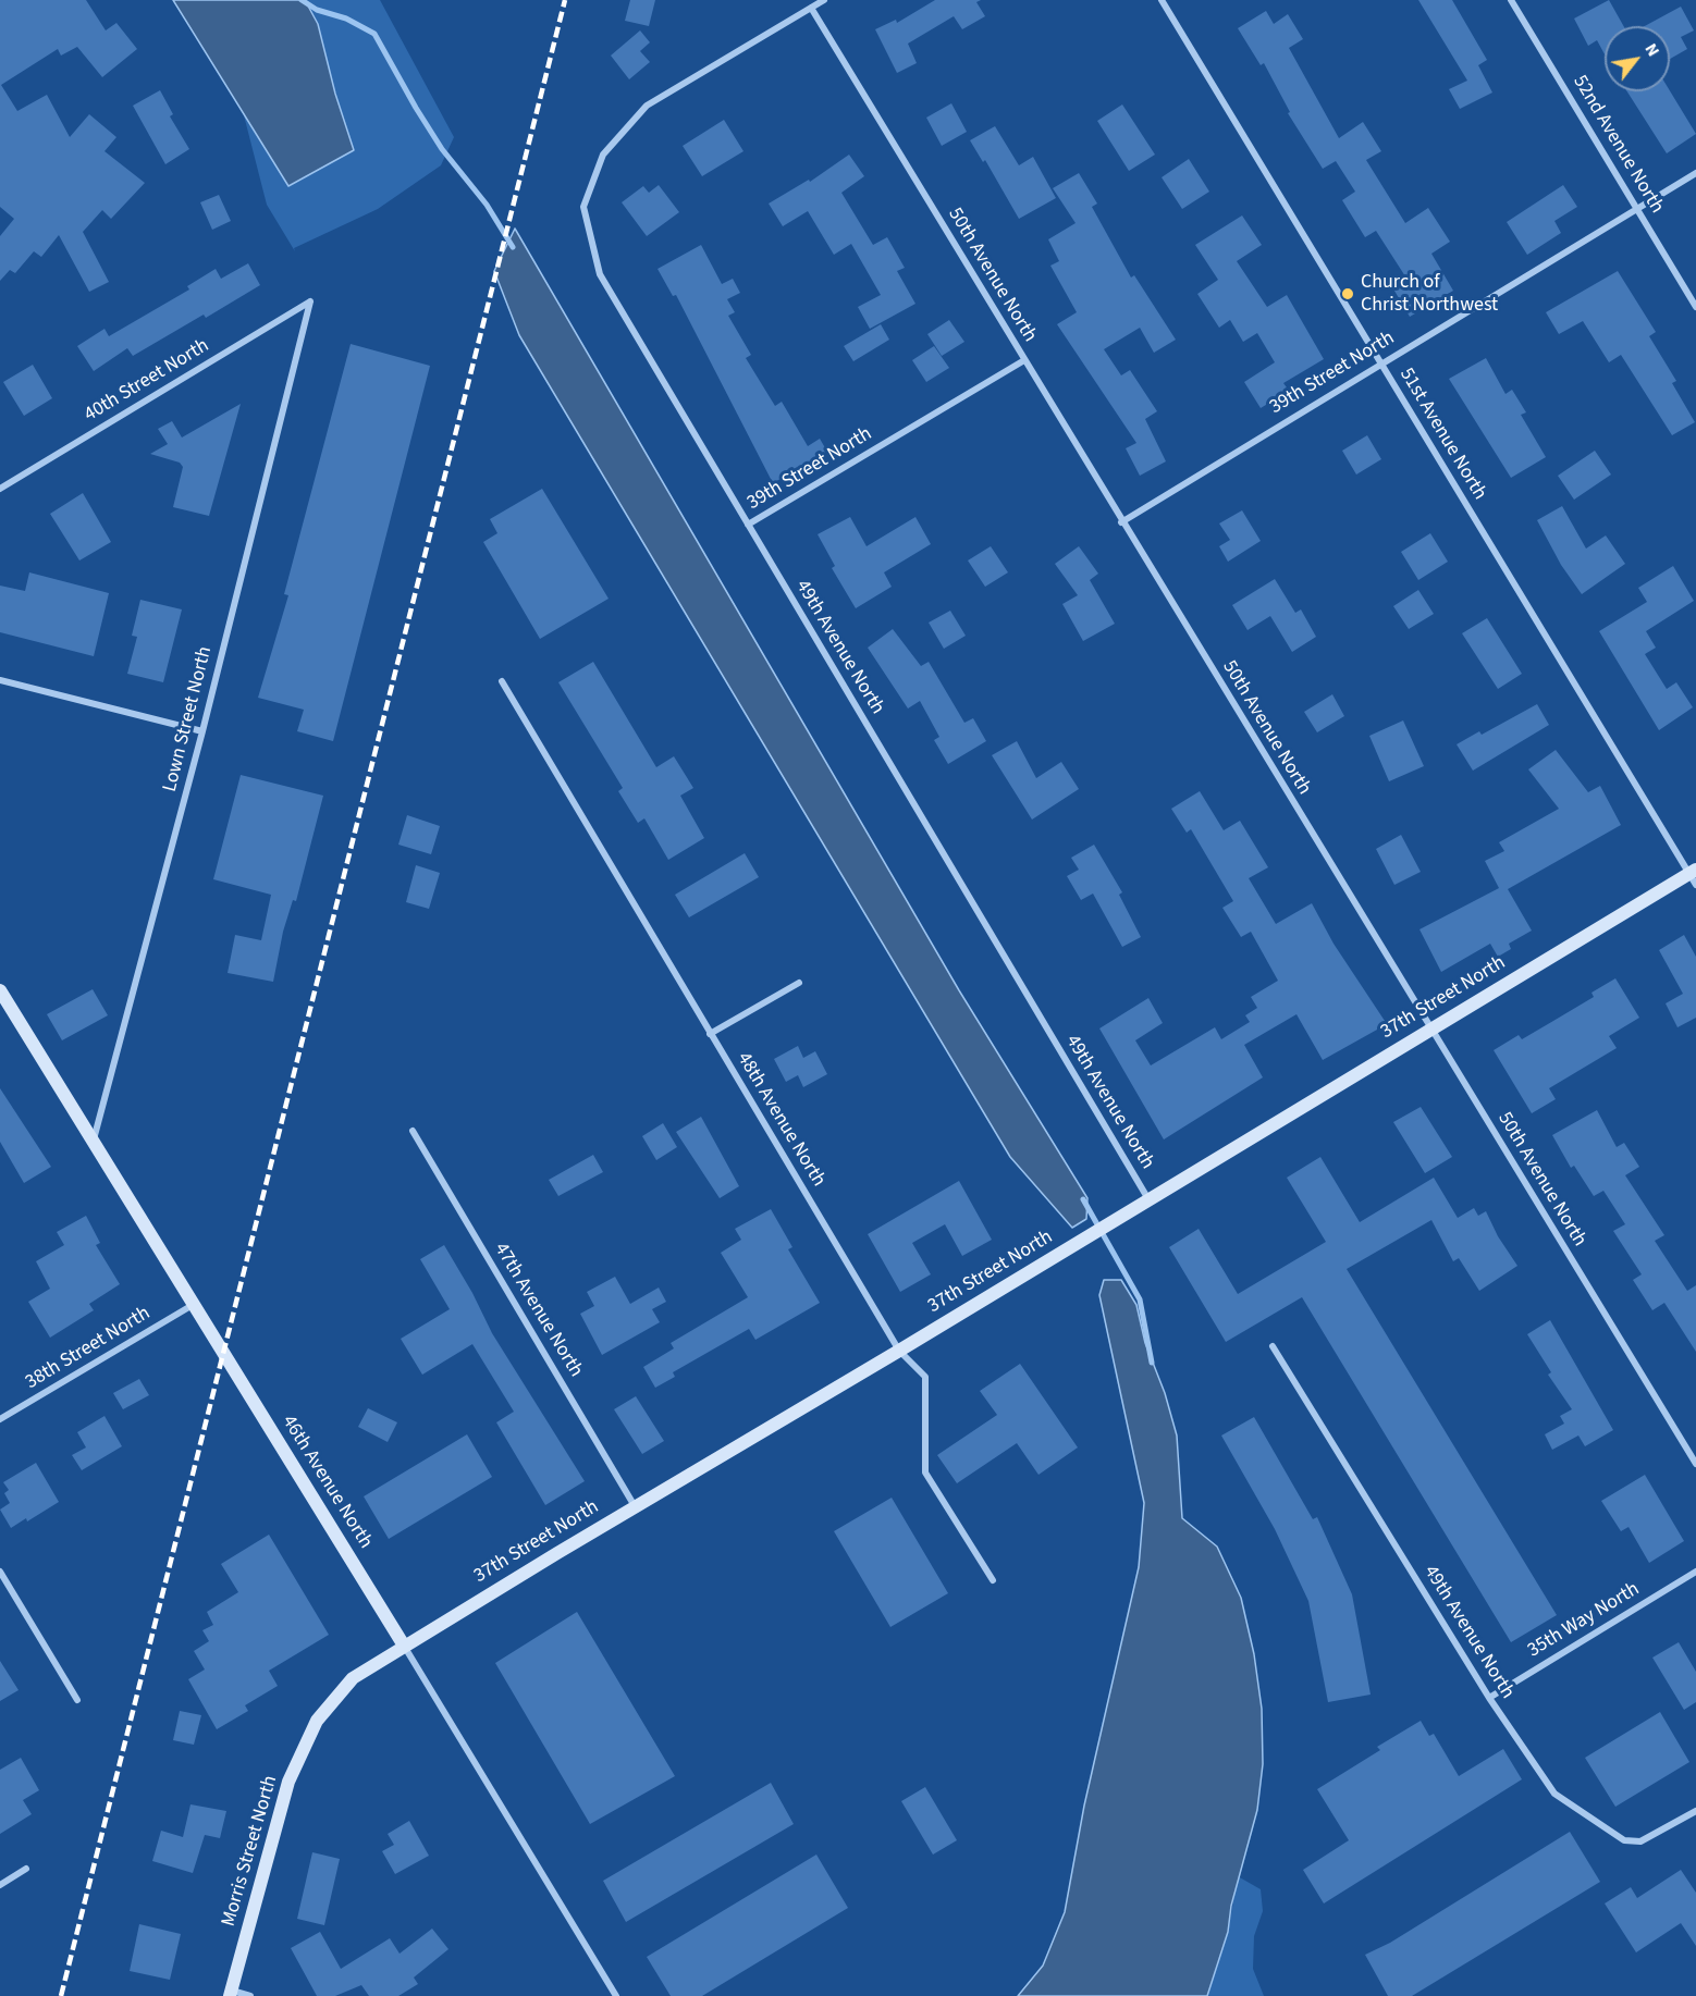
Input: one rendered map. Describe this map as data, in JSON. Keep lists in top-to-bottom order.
{
  "streets": {
    "street": [
      "52nd Avenue North",
      "50th Avenue North",
      "39th Street North",
      "40th Street North",
      "51st Avenue North",
      "49th Avenue North",
      "Lown Street North",
      "37th Street North",
      "48th Avenue North",
      "47th Avenue North",
      "38th Street North",
      "46th Avenue North",
      "35th Way North",
      "Morris Street North"
    ]
  },
  "crossings": [
    ["52nd Avenue North", "39th Street North"],
    ["50th Avenue North", "39th Street North"],
    ["50th Avenue North", "49th Avenue North"],
    ["50th Avenue North", "37th Street North"],
    ["39th Street North", "51st Avenue North"],
    ["39th Street North", "49th Avenue North"],
    ["40th Street North", "Lown Street North"],
    ["51st Avenue North", "37th Street North"],
    ["49th Avenue North", "37th Street North"],
    ["49th Avenue North", "35th Way North"],
    ["Lown Street North", "46th Avenue North"],
    ["37th Street North", "48th Avenue North"],
    ["37th Street North", "47th Avenue North"],
    ["37th Street North", "46th Avenue North"],
    ["37th Street North", "Morris Street North"],
    ["38th Street North", "46th Avenue North"]
  ],
  "places": ["Church of Christ Northwest"],
  "north": "top right"
}
